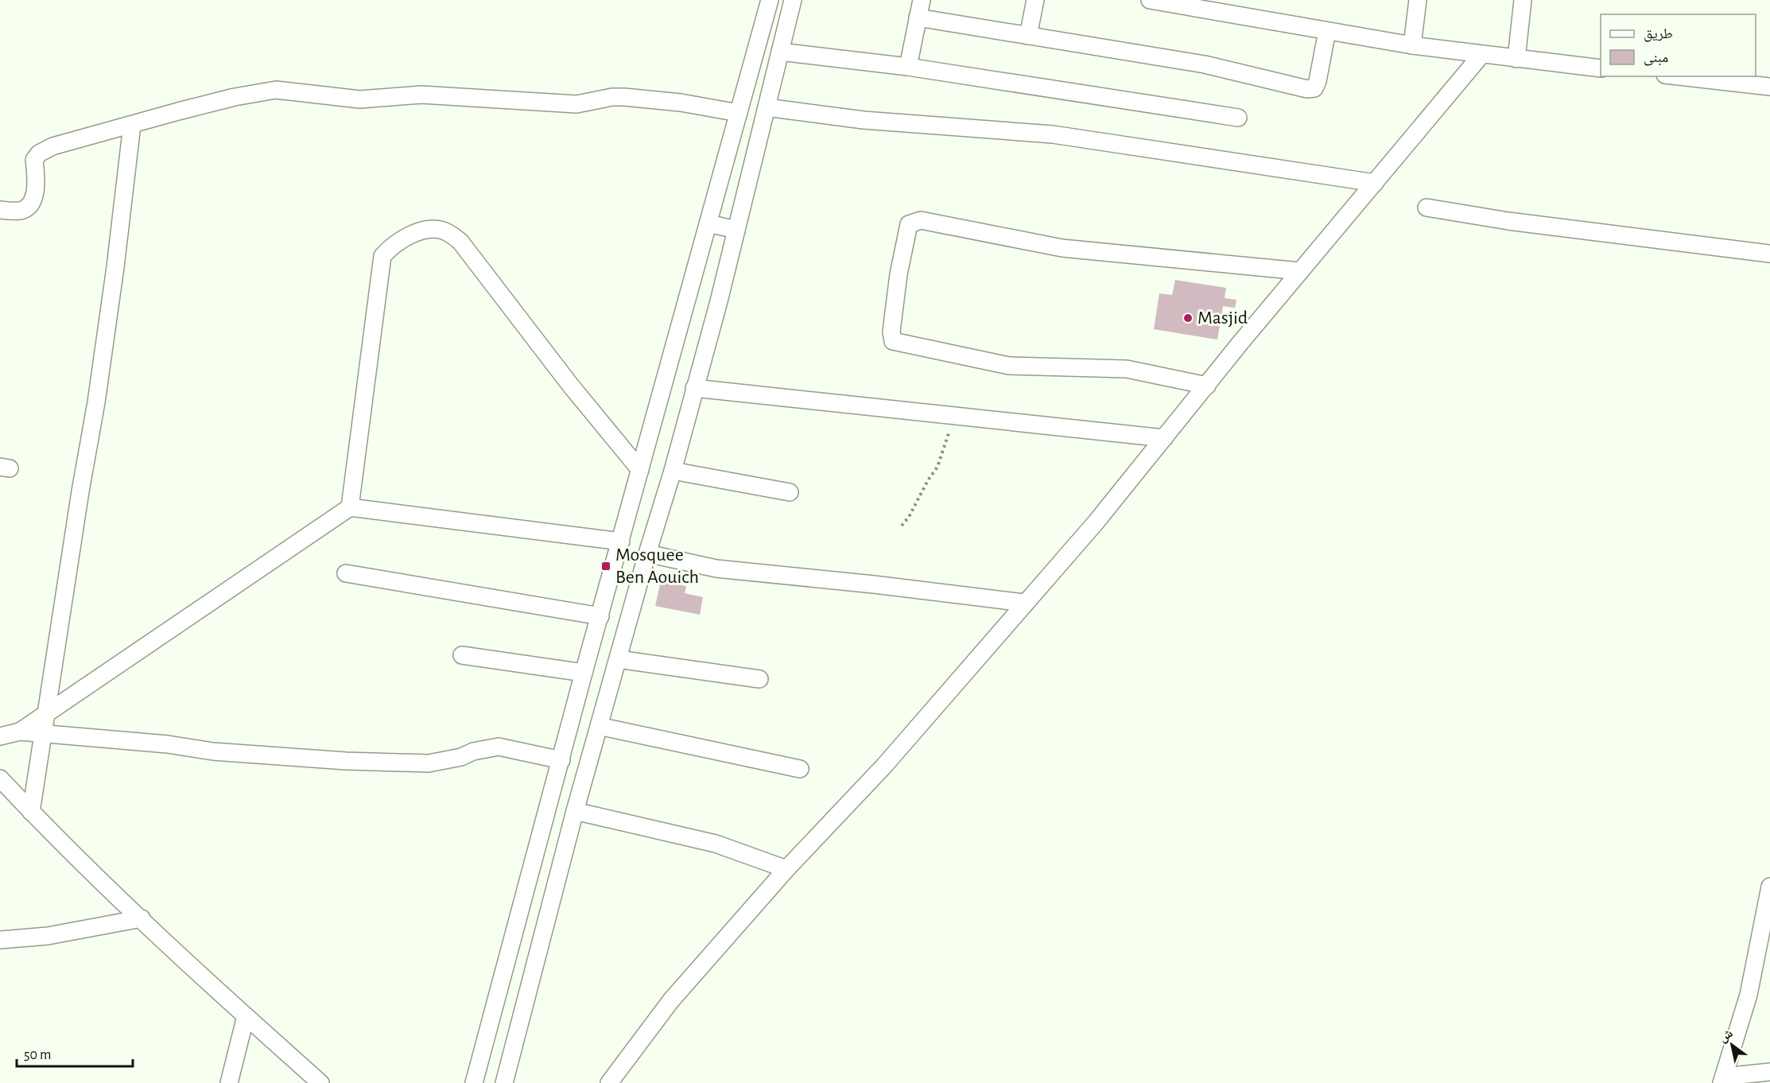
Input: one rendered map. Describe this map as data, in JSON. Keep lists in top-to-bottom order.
{
  "places": {
    "other": ["Masjid"],
    "transit": ["Mosquee Ben Aouich"]
  },
  "legend": ["طريق", "مبنى"],
  "scale_bar": "50 m",
  "north": "top left"
}
